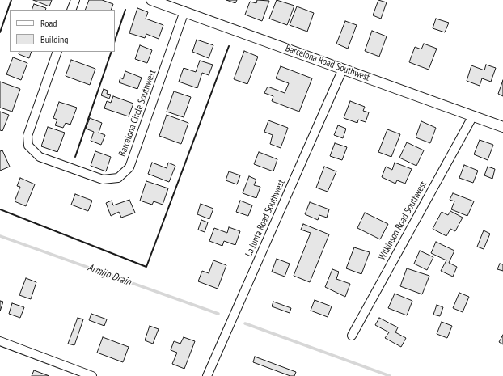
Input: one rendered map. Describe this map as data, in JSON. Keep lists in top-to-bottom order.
{
  "streets": {
    "street": [
      "Barcelona Road Southwest",
      "Barcelona Circle Southwest",
      "La Junta Road Southwest",
      "Wilkinson Road Southwest"
    ]
  },
  "crossings": [
    ["Barcelona Road Southwest", "Barcelona Circle Southwest"],
    ["Barcelona Road Southwest", "La Junta Road Southwest"],
    ["Barcelona Road Southwest", "Wilkinson Road Southwest"]
  ],
  "water": ["Armijo Drain"],
  "legend": ["Road", "Building"]
}
